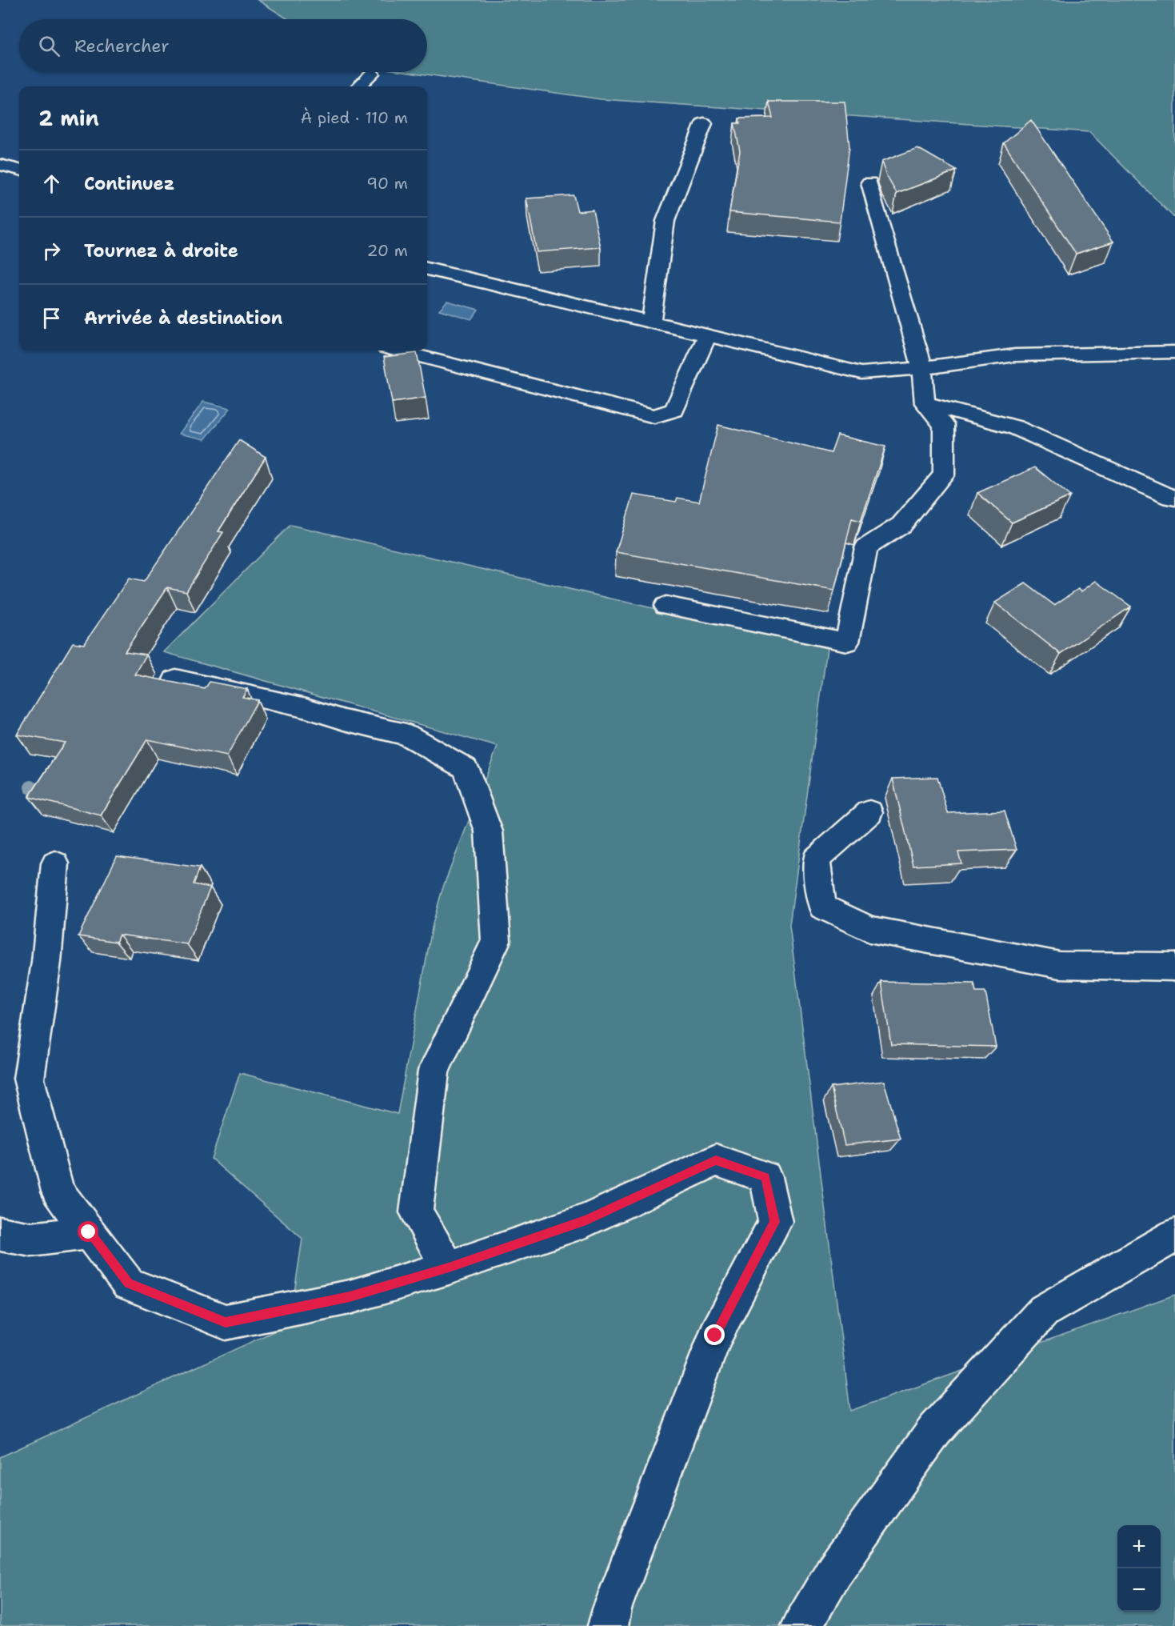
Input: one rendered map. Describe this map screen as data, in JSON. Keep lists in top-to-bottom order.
{
  "page": {
    "search": "Rechercher",
    "heading": ["2 min", "À pied · 110 m"],
    "list": [
      ["Continuez", "90 m"],
      ["Tournez à droite", "20 m"],
      "Arrivée à destination"
    ],
    "map_buttons": ["+", "−"]
  }
}
